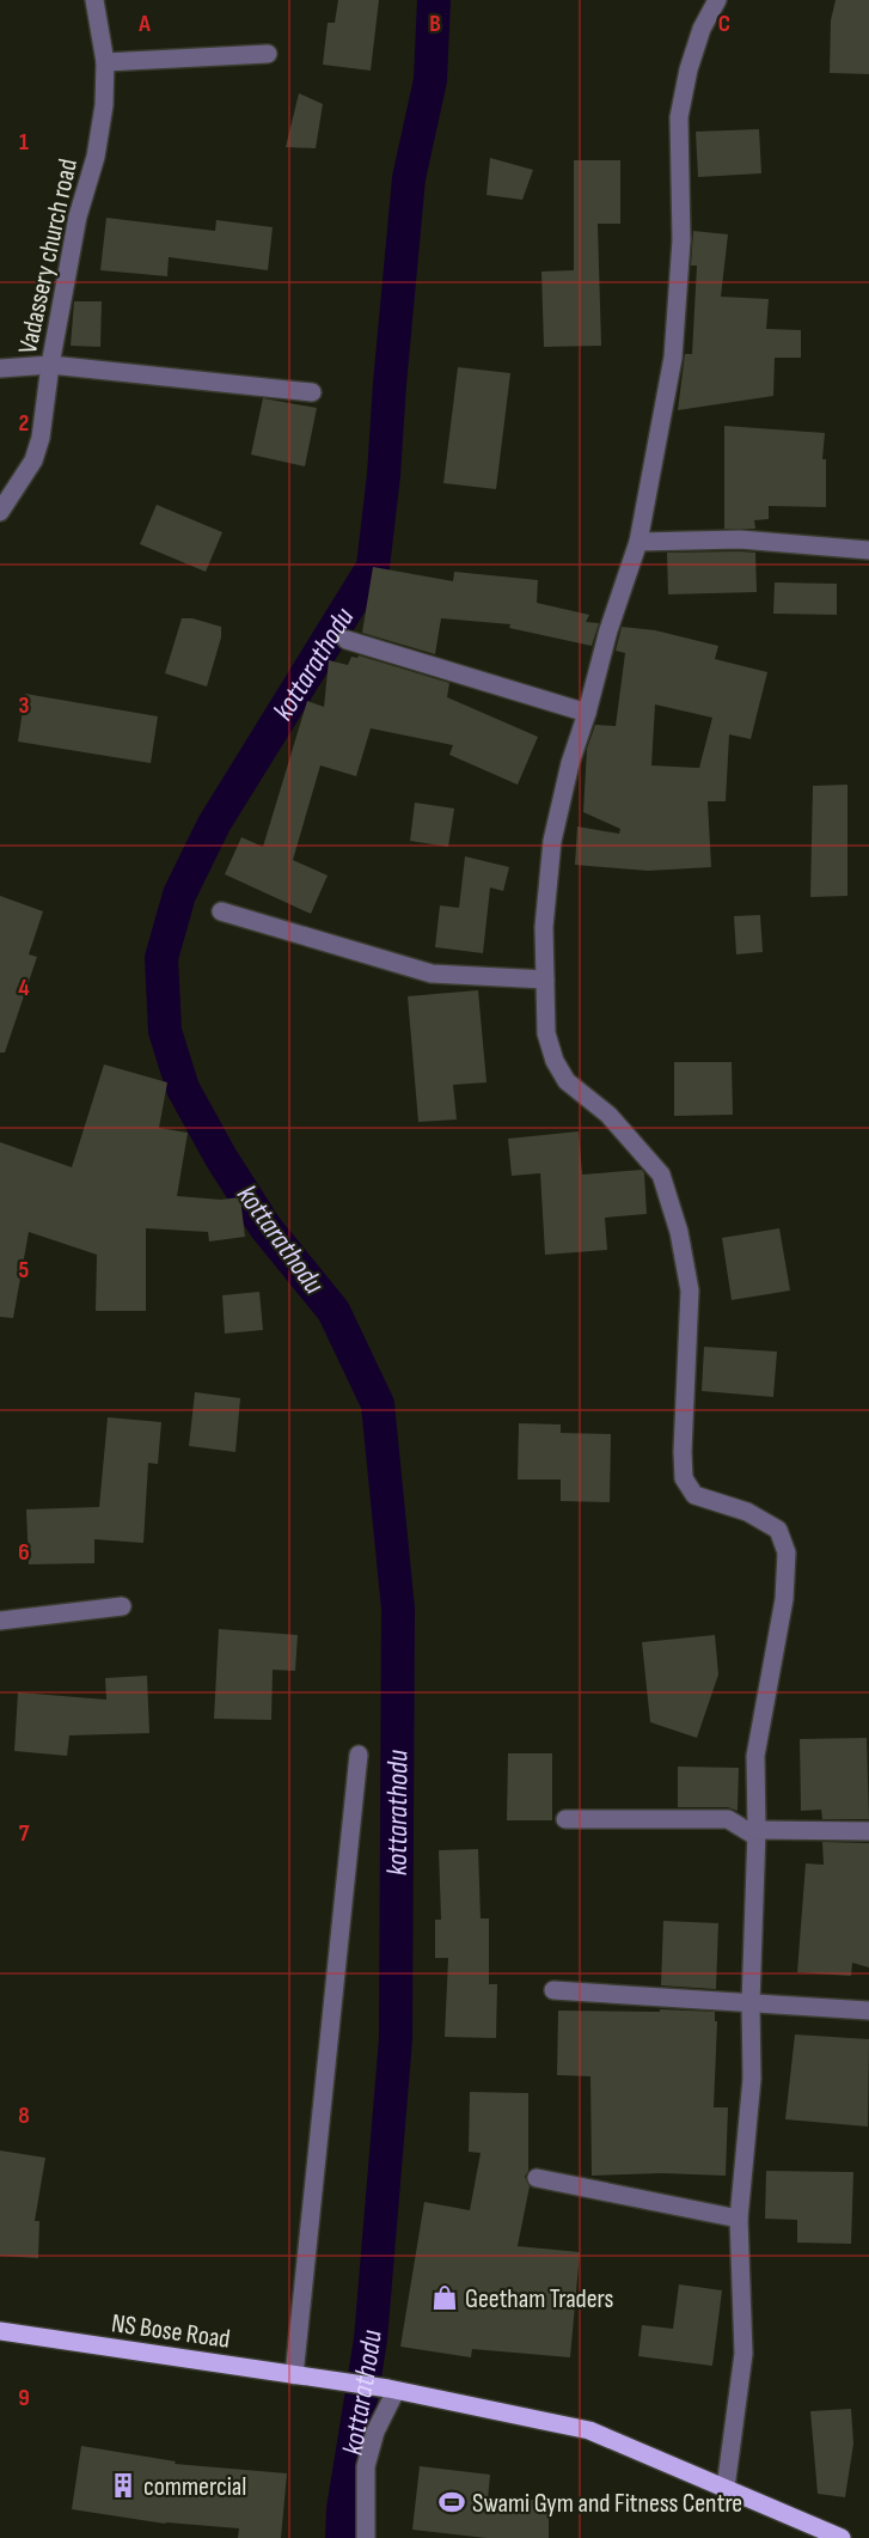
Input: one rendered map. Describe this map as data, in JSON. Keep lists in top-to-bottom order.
{
  "streets": {
    "main road": ["NS Bose Road"],
    "street": ["Vadassery church road"]
  },
  "water": ["kottarathodu"],
  "places": {
    "shop": ["Geetham Traders"],
    "building": ["commercial"],
    "sports": ["Swami Gym and Fitness Centre"]
  },
  "grid": {
    "columns": ["A", "B", "C"],
    "rows": [
      "1",
      "2",
      "3",
      "4",
      "5",
      "6",
      "7",
      "8",
      "9"
    ]
  }
}
